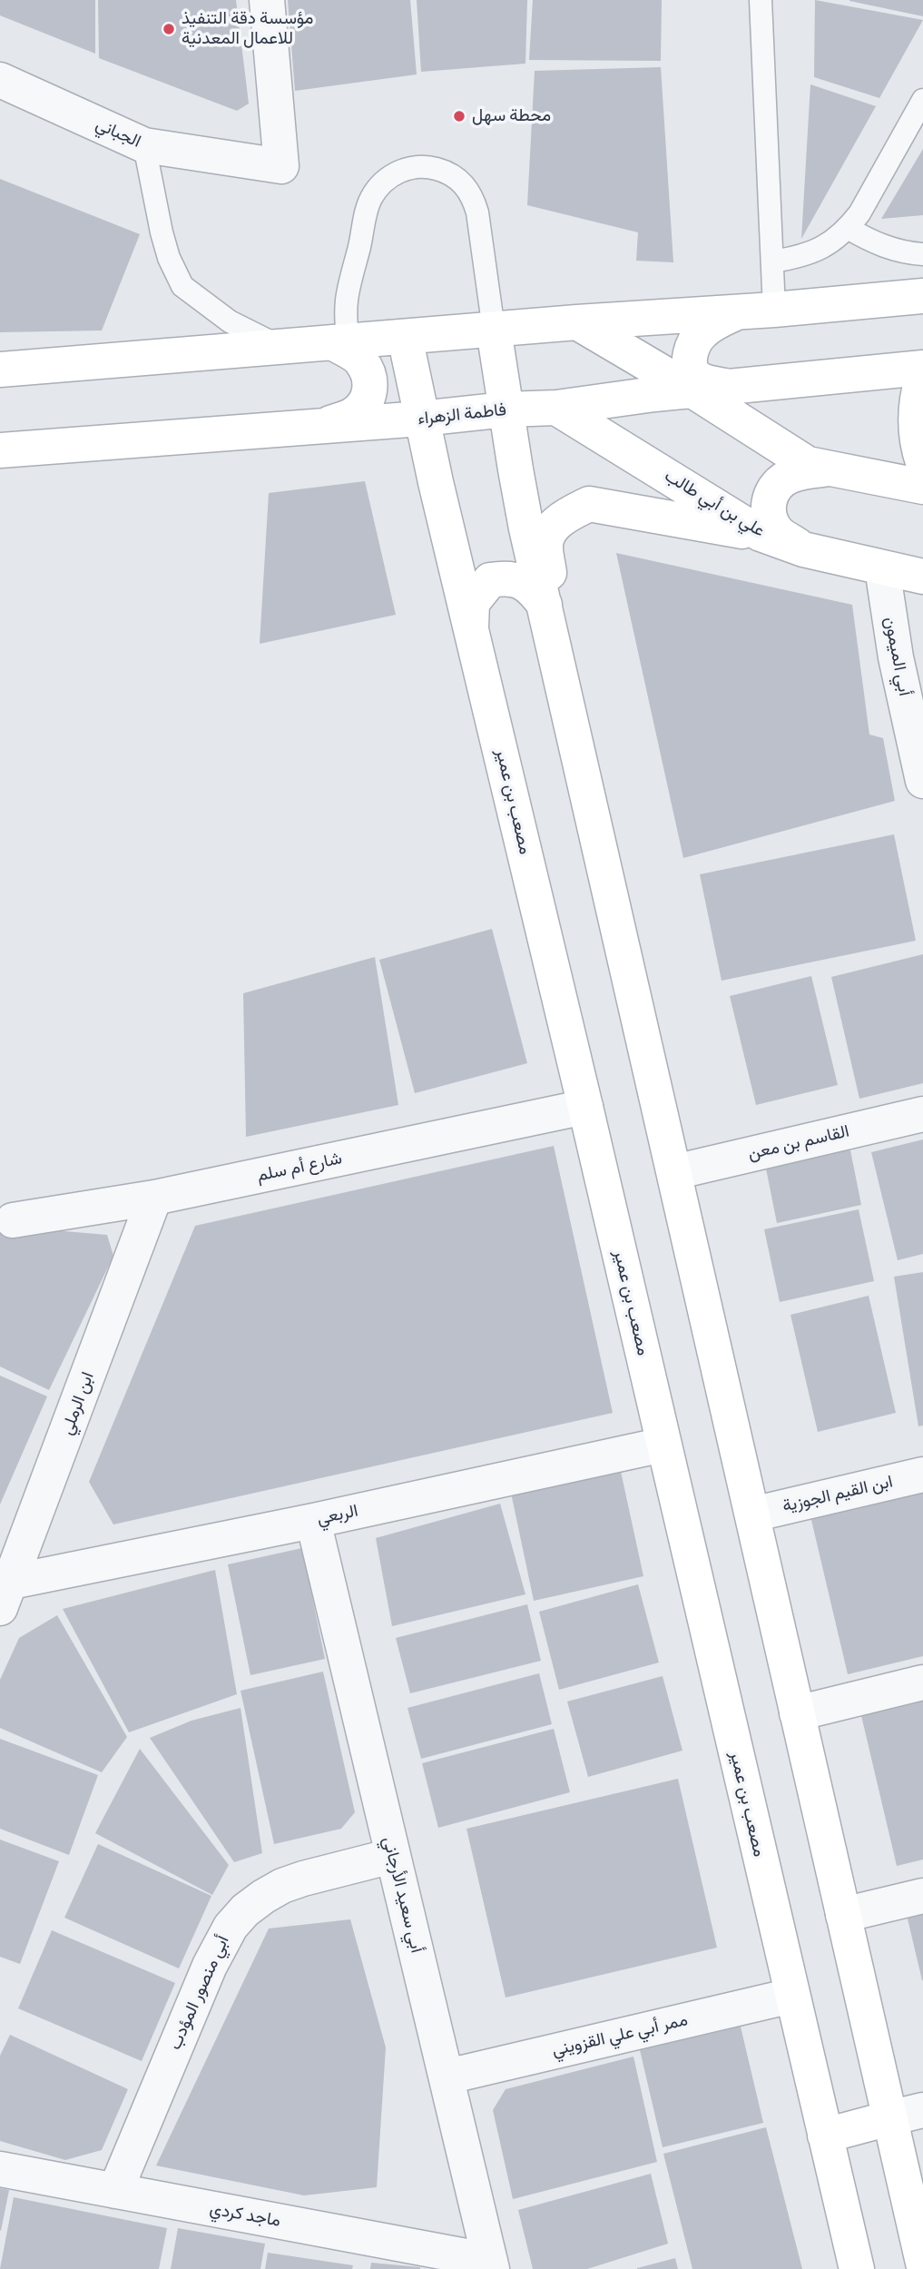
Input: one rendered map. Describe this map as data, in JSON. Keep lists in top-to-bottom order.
{
  "streets": {
    "street": [
      "الجباني",
      "فاطمة الزهراء",
      "علي بن أبي طالب",
      "أبي الميمون",
      "مصعب بن عمير",
      "القاسم بن معن",
      "شارع أم سلم",
      "ابن الرملي",
      "ابن القيم الجوزية",
      "الربعي",
      "أبي سعيد الأرجاني",
      "أبي منصور المؤدب",
      "ممر أبي علي القزويني",
      "ماجد كردي"
    ]
  },
  "crossings": [
    ["فاطمة الزهراء", "علي بن أبي طالب"],
    ["فاطمة الزهراء", "مصعب بن عمير"],
    ["علي بن أبي طالب", "أبي الميمون"],
    ["مصعب بن عمير", "شارع أم سلم"],
    ["مصعب بن عمير", "الربعي"],
    ["مصعب بن عمير", "ممر أبي علي القزويني"],
    ["شارع أم سلم", "ابن الرملي"],
    ["ابن الرملي", "الربعي"],
    ["الربعي", "أبي سعيد الأرجاني"],
    ["أبي سعيد الأرجاني", "أبي منصور المؤدب"],
    ["أبي سعيد الأرجاني", "ممر أبي علي القزويني"],
    ["أبي سعيد الأرجاني", "ماجد كردي"],
    ["أبي منصور المؤدب", "ماجد كردي"]
  ],
  "places": ["مؤسسة دقة التنفيذ للاعمال المعدنية", "محطة سهل"]
}
